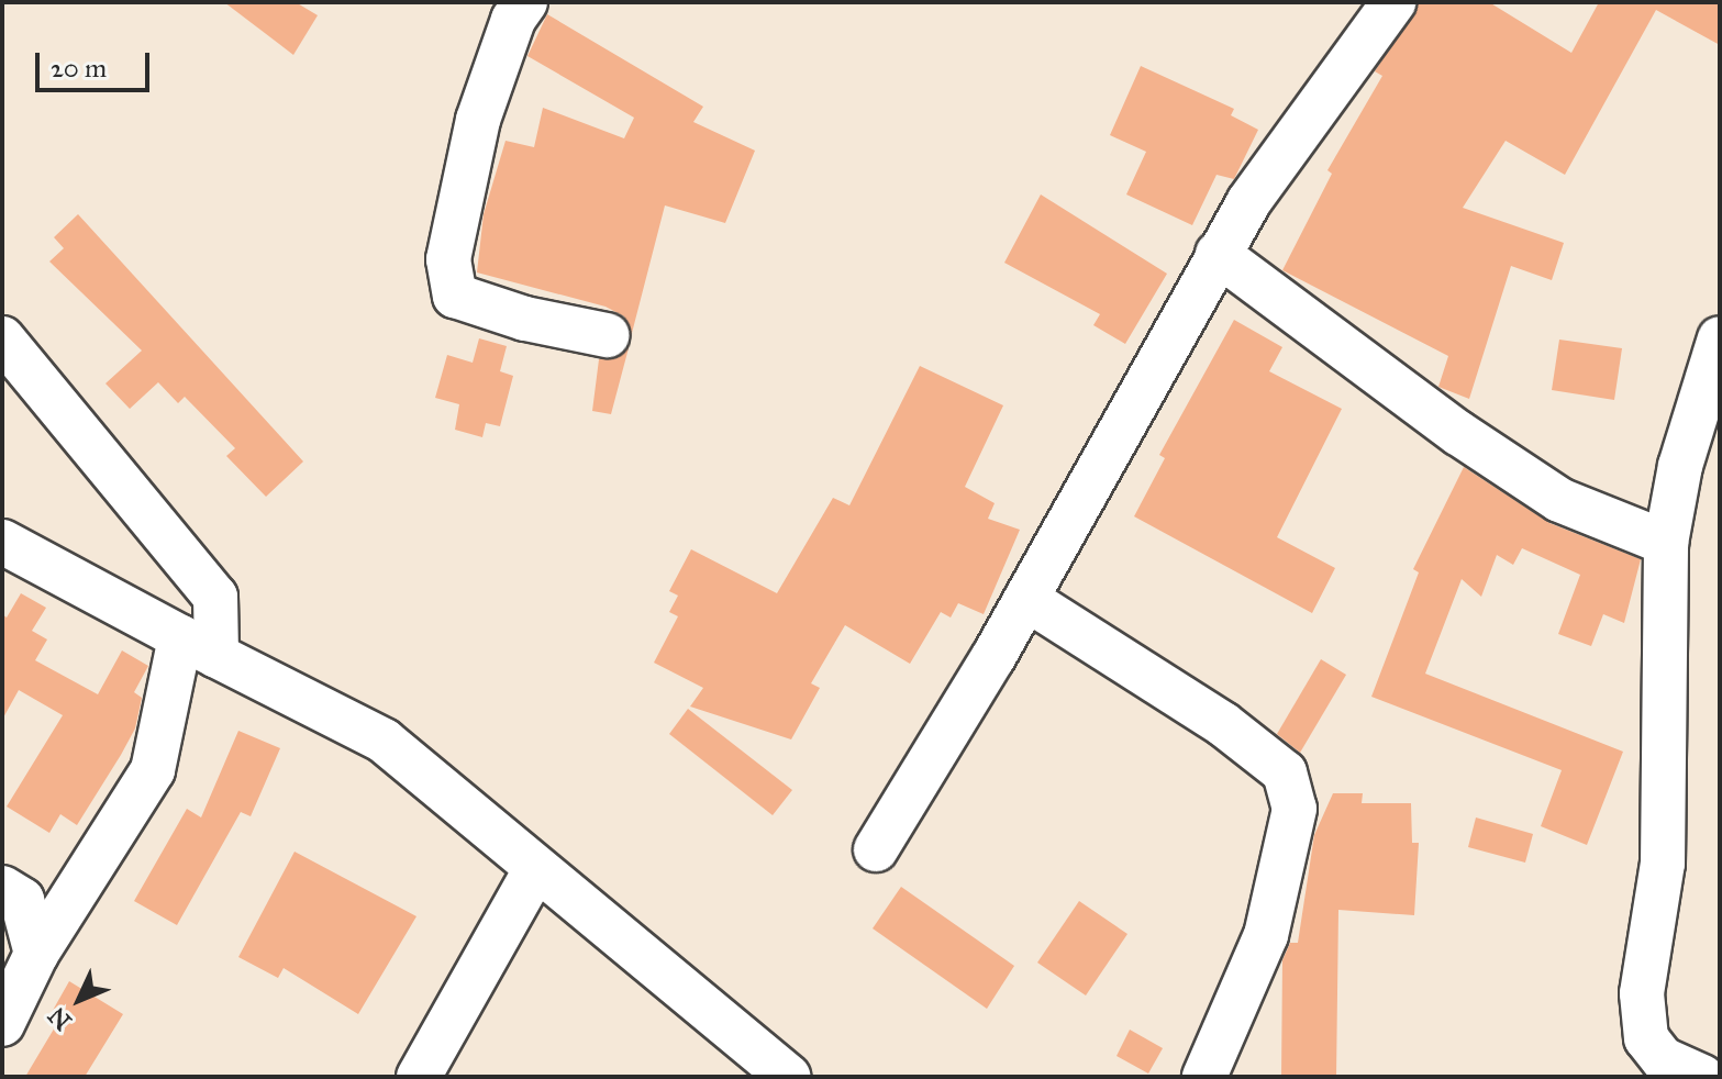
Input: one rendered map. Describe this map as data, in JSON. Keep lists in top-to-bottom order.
{
  "scale_bar": "20 m",
  "north": "bottom left"
}
